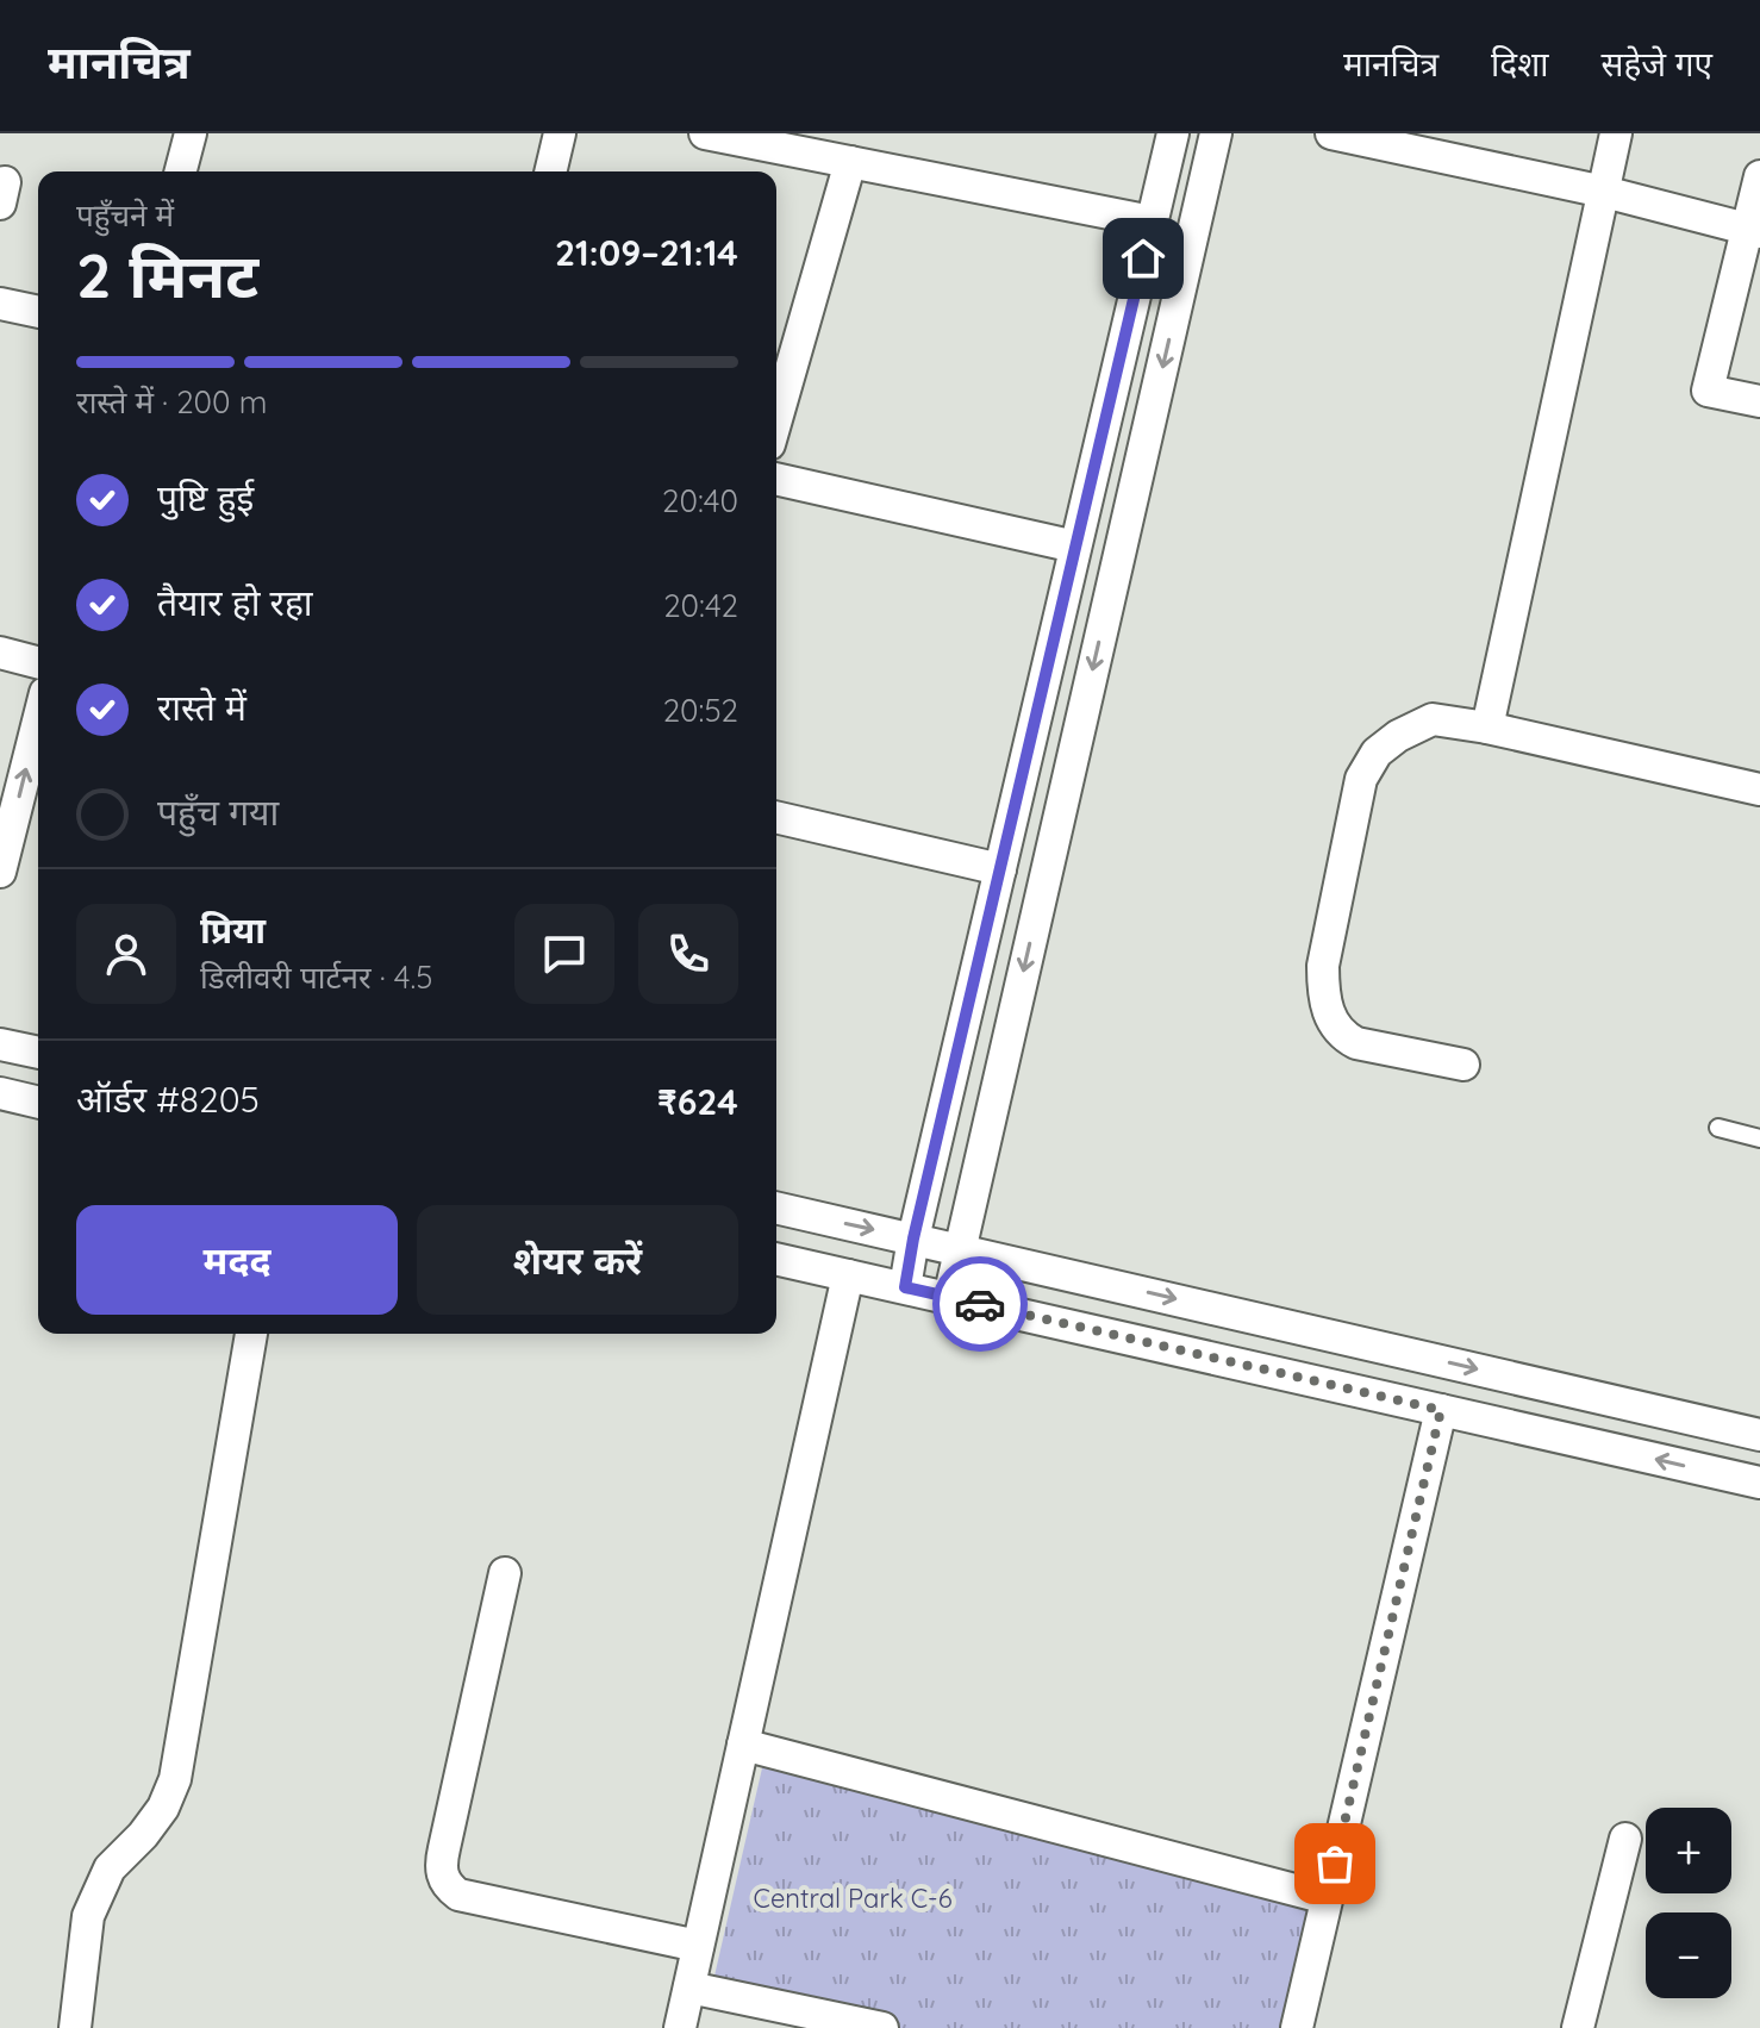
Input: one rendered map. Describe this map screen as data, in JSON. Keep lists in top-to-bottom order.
{
  "parks": ["Central Park C-6"],
  "page": {
    "header": "मानचित्र",
    "nav": ["मानचित्र", "दिशा", "सहेजे गए"],
    "heading": ["2 मिनट", "पहुँचने में", "21:09–21:14"],
    "panel": [
      "प्रिया",
      "डिलीवरी पार्टनर · 4.5",
      "ऑर्डर #8205",
      "₹624"
    ],
    "bar": "रास्ते में · 200 m",
    "list": [
      ["पुष्टि हुई", "20:40"],
      ["तैयार हो रहा", "20:42"],
      ["रास्ते में", "20:52"],
      "पहुँच गया"
    ],
    "buttons": ["मदद", "शेयर करें"],
    "map_buttons": ["+", "−"]
  }
}
